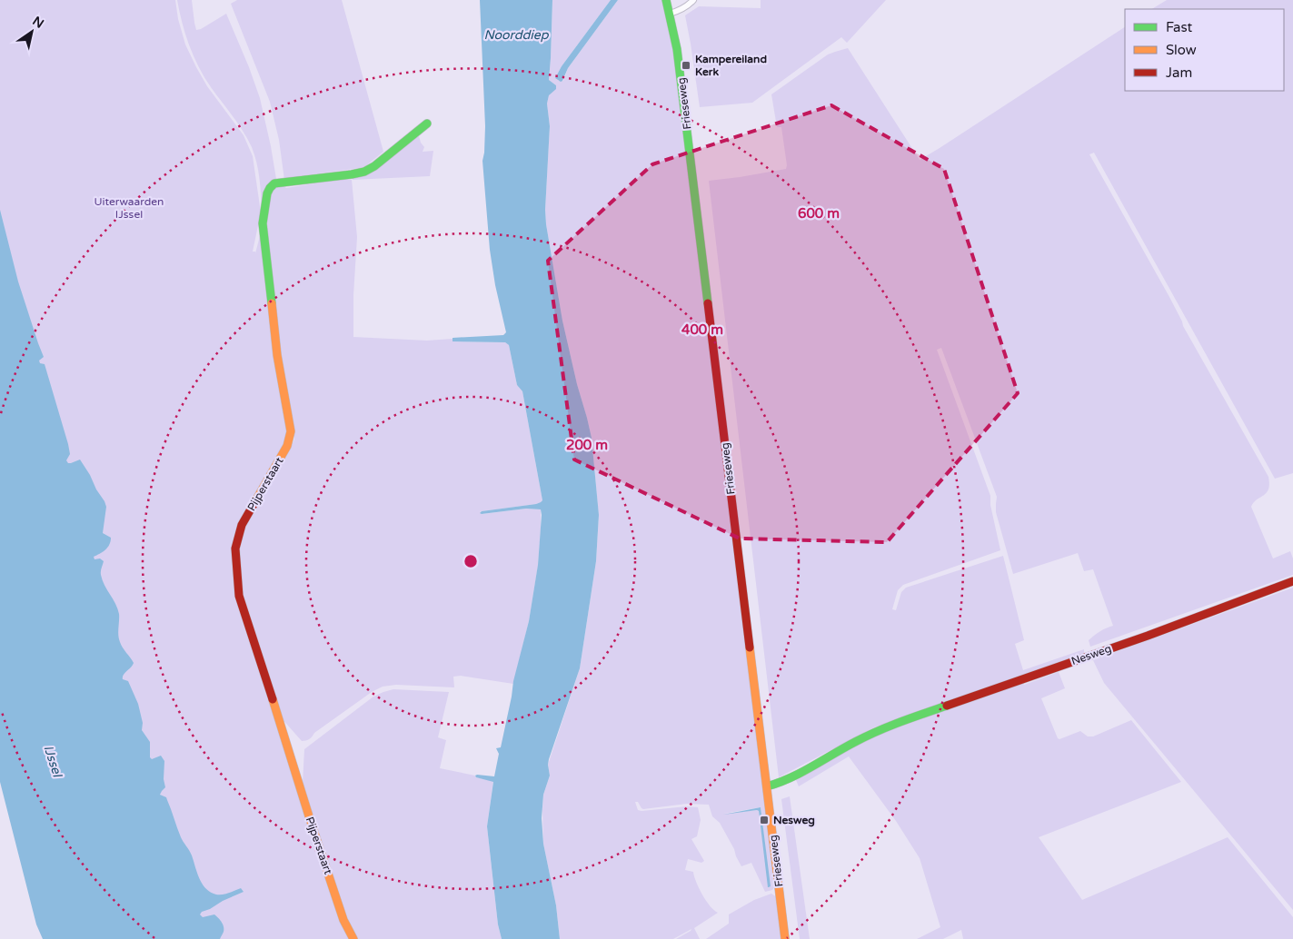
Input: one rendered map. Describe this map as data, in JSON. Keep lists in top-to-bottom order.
{
  "streets": {
    "street": ["Frieseweg", "Pijperstaart", "Nesweg"]
  },
  "crossings": [
    ["Frieseweg", "Nesweg"]
  ],
  "water": ["Noorddiep", "IJssel"],
  "parks": ["Uiterwaarden IJssel"],
  "places": {
    "transit": ["Kampereiland Kerk", "Nesweg"]
  },
  "legend": ["Fast", "Slow", "Jam"],
  "north": "top right",
  "rings": ["600 m", "400 m", "200 m"]
}
